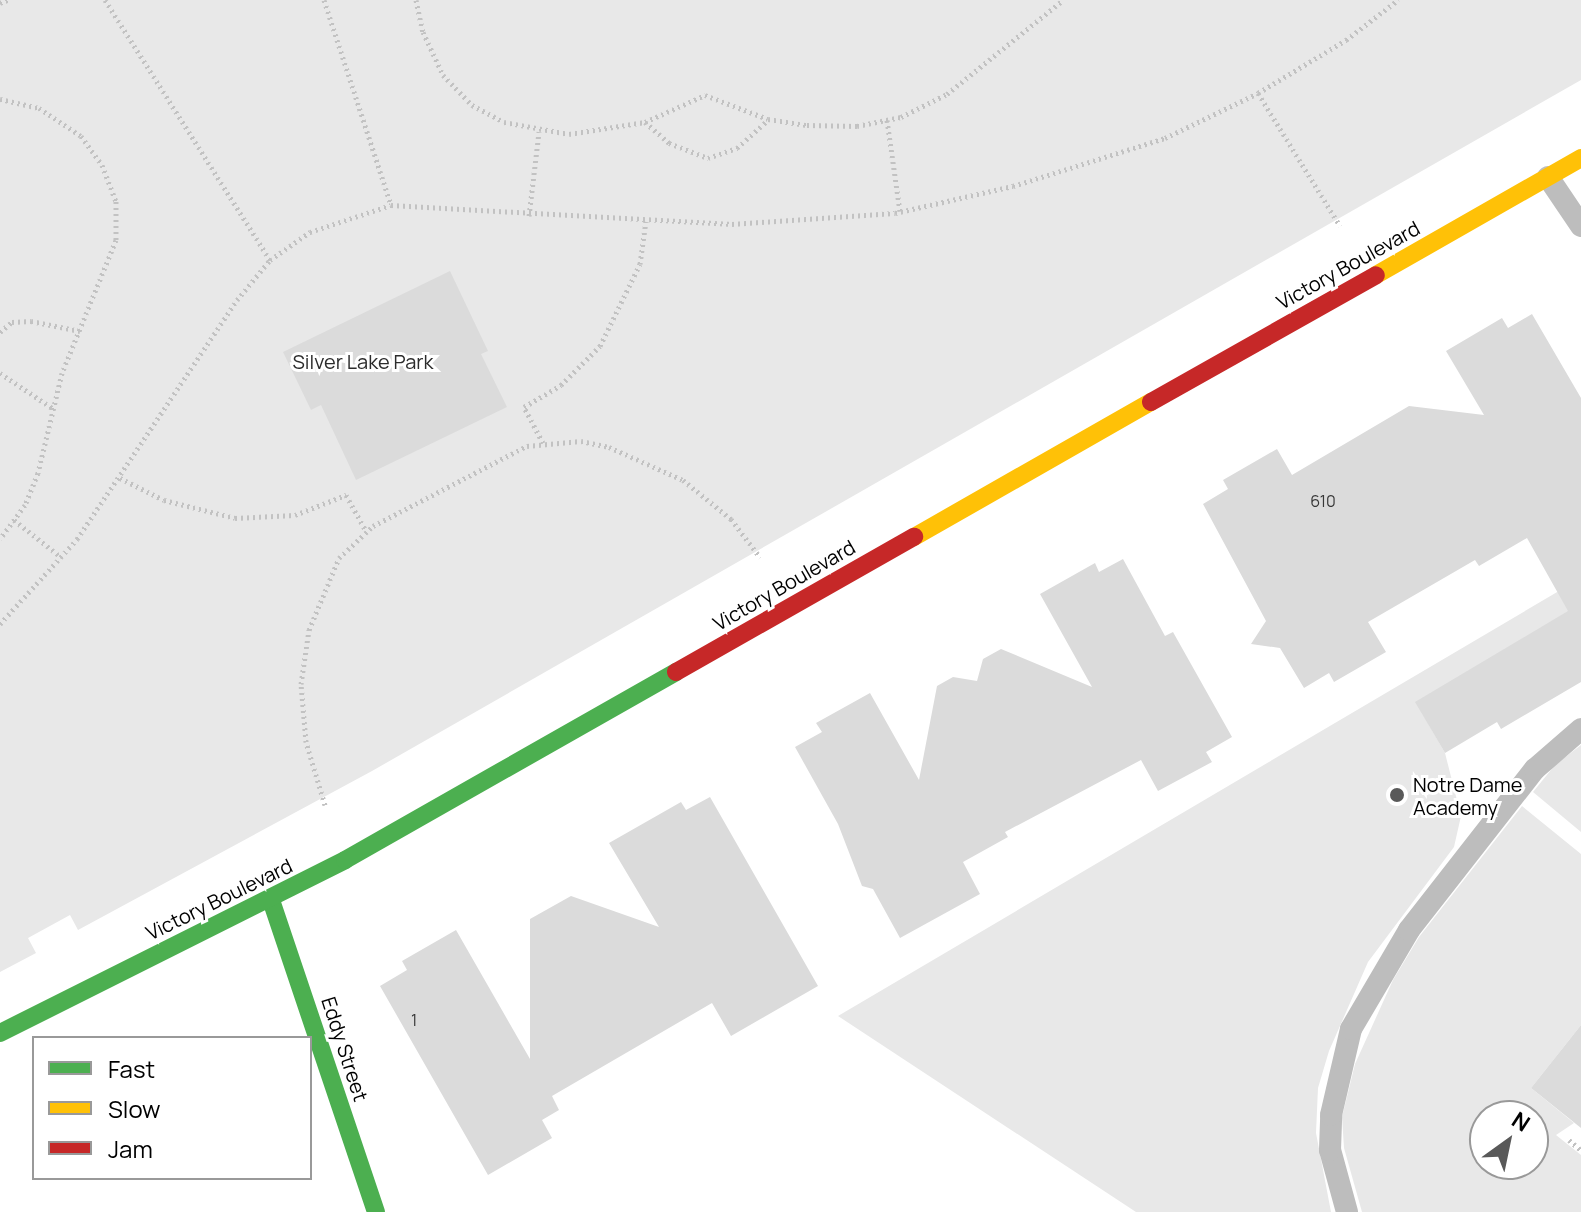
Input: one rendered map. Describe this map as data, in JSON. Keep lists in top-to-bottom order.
{
  "streets": {
    "main road": ["Victory Boulevard", "Eddy Street"]
  },
  "crossings": [
    ["Victory Boulevard", "Eddy Street"]
  ],
  "parks": ["Silver Lake Park"],
  "places": ["Notre Dame Academy"],
  "house_numbers": ["610", "1"],
  "legend": ["Fast", "Slow", "Jam"],
  "north": "top right"
}
